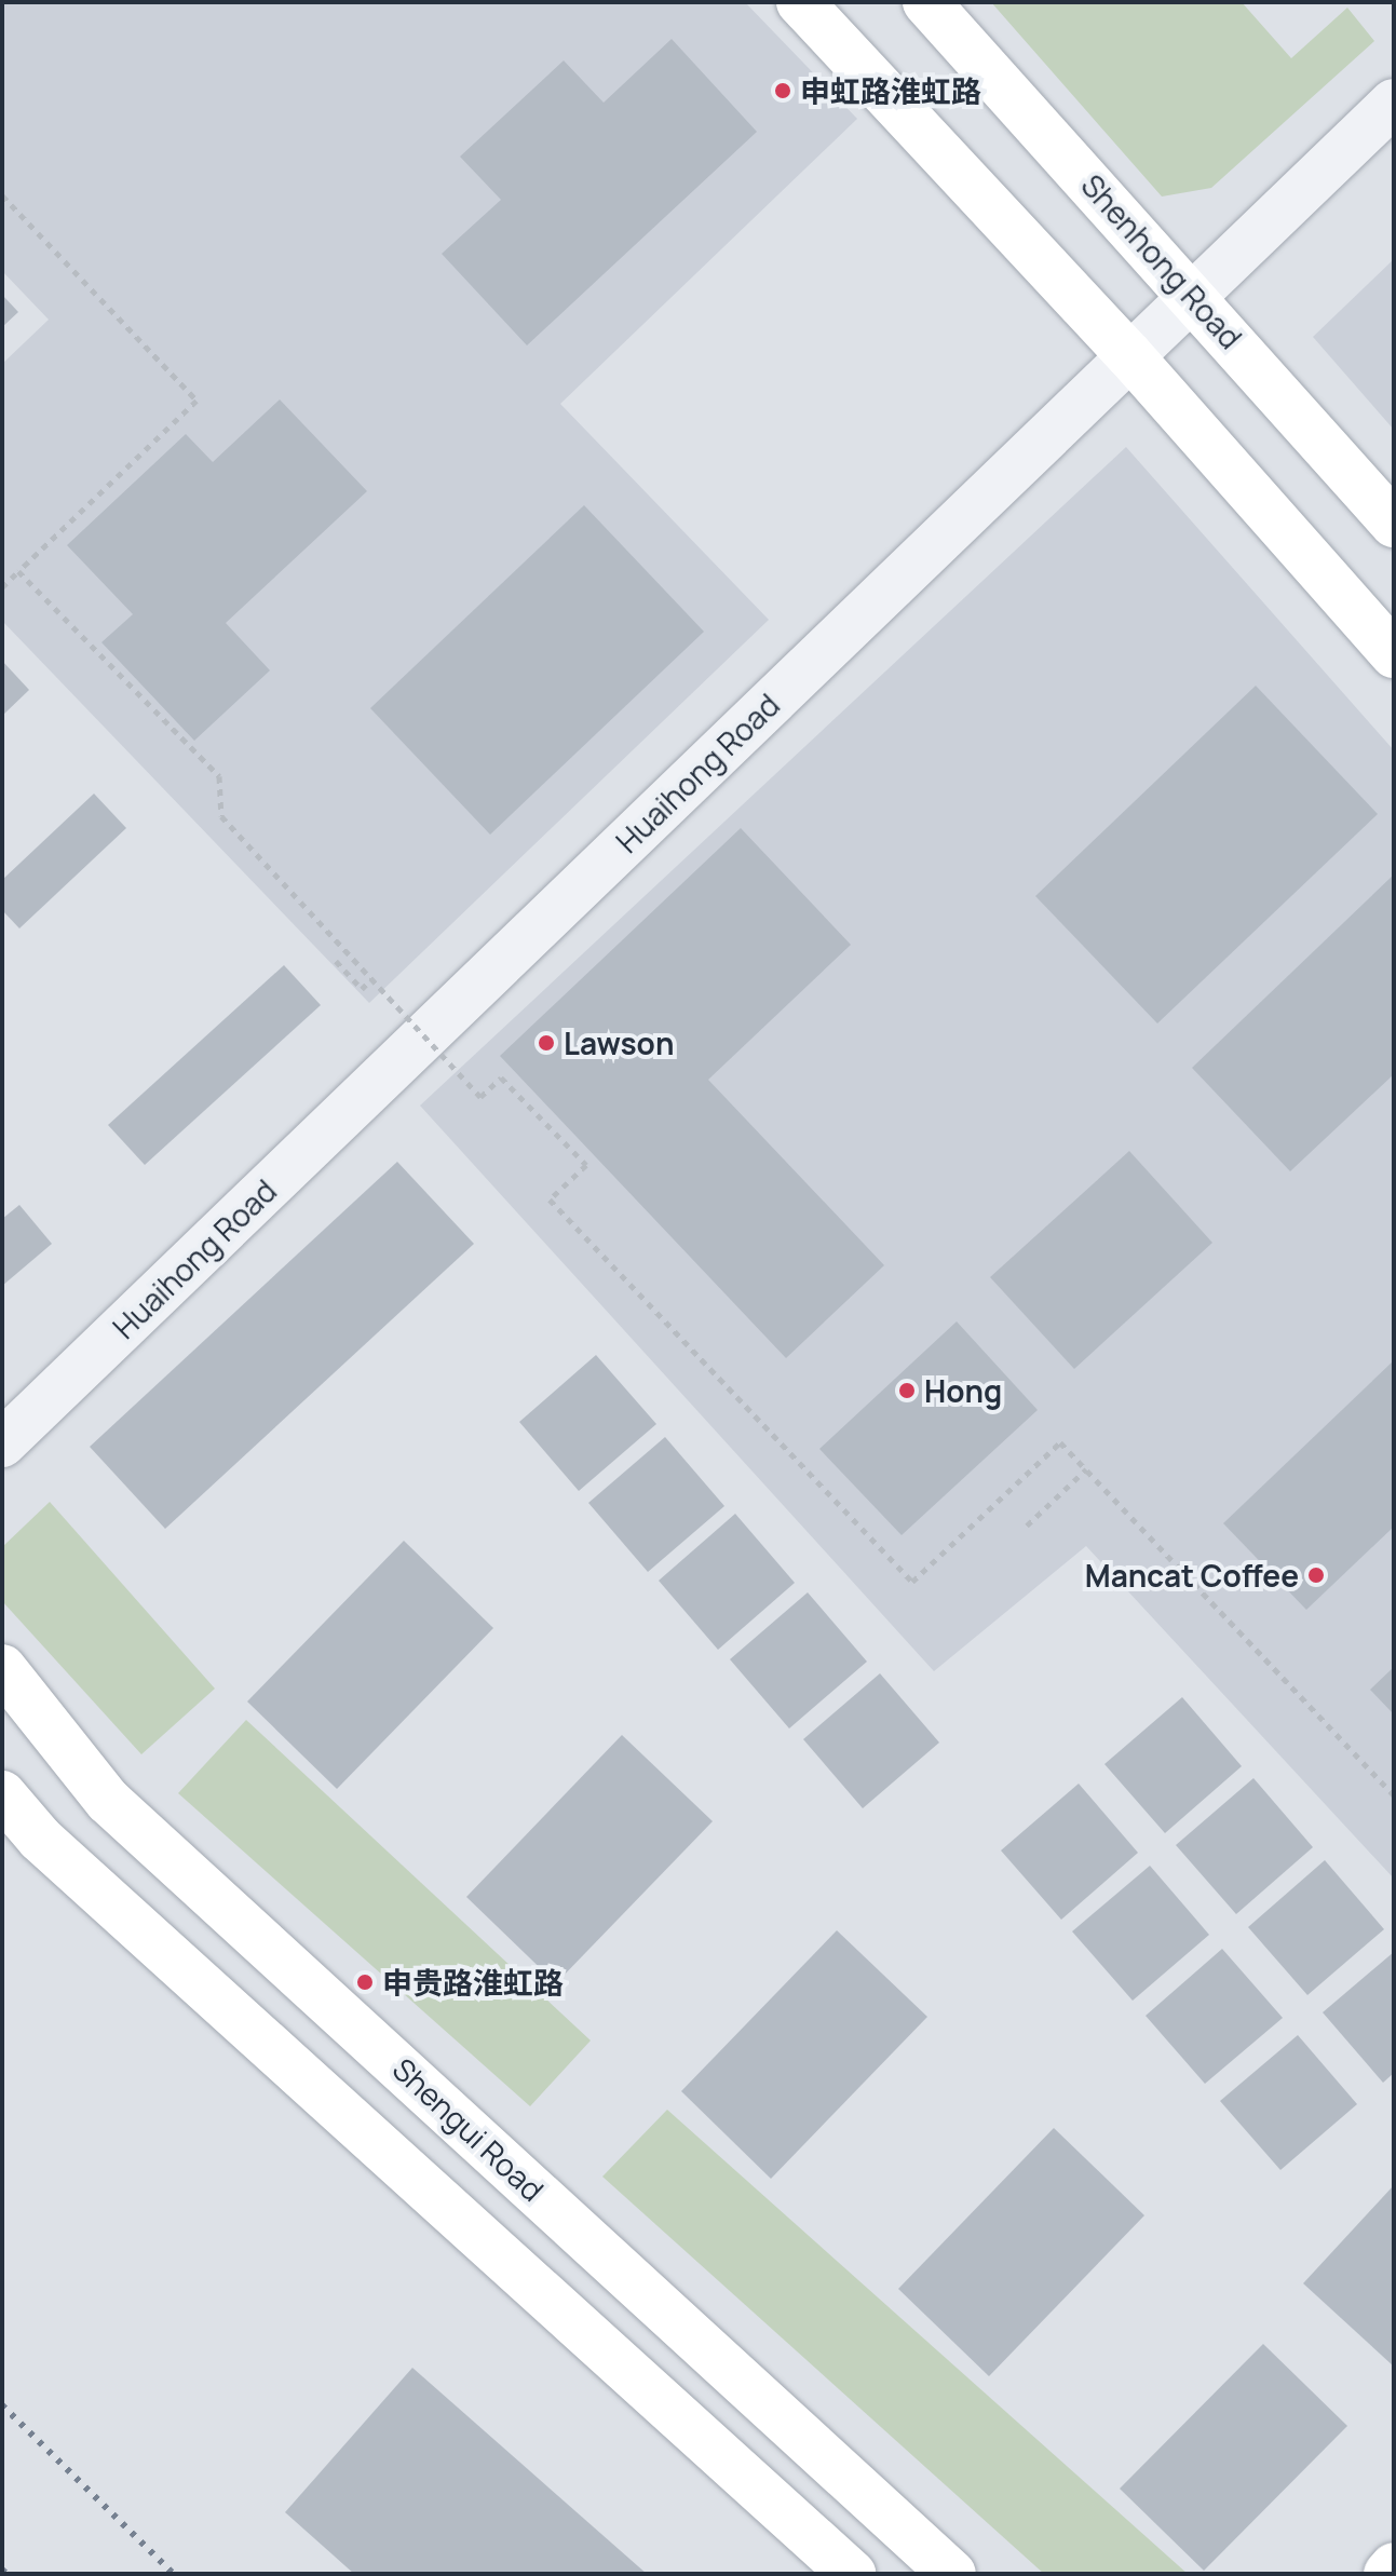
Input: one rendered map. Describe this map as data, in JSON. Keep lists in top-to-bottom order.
{
  "streets": {
    "main road": ["Shenhong Road", "Shengui Road"],
    "street": ["Huaihong Road"]
  },
  "crossings": [
    ["Shenhong Road", "Huaihong Road"]
  ],
  "places": [
    "申虹路淮虹路",
    "Lawson",
    "Hong",
    "Mancat Coffee",
    "申贵路淮虹路"
  ]
}
